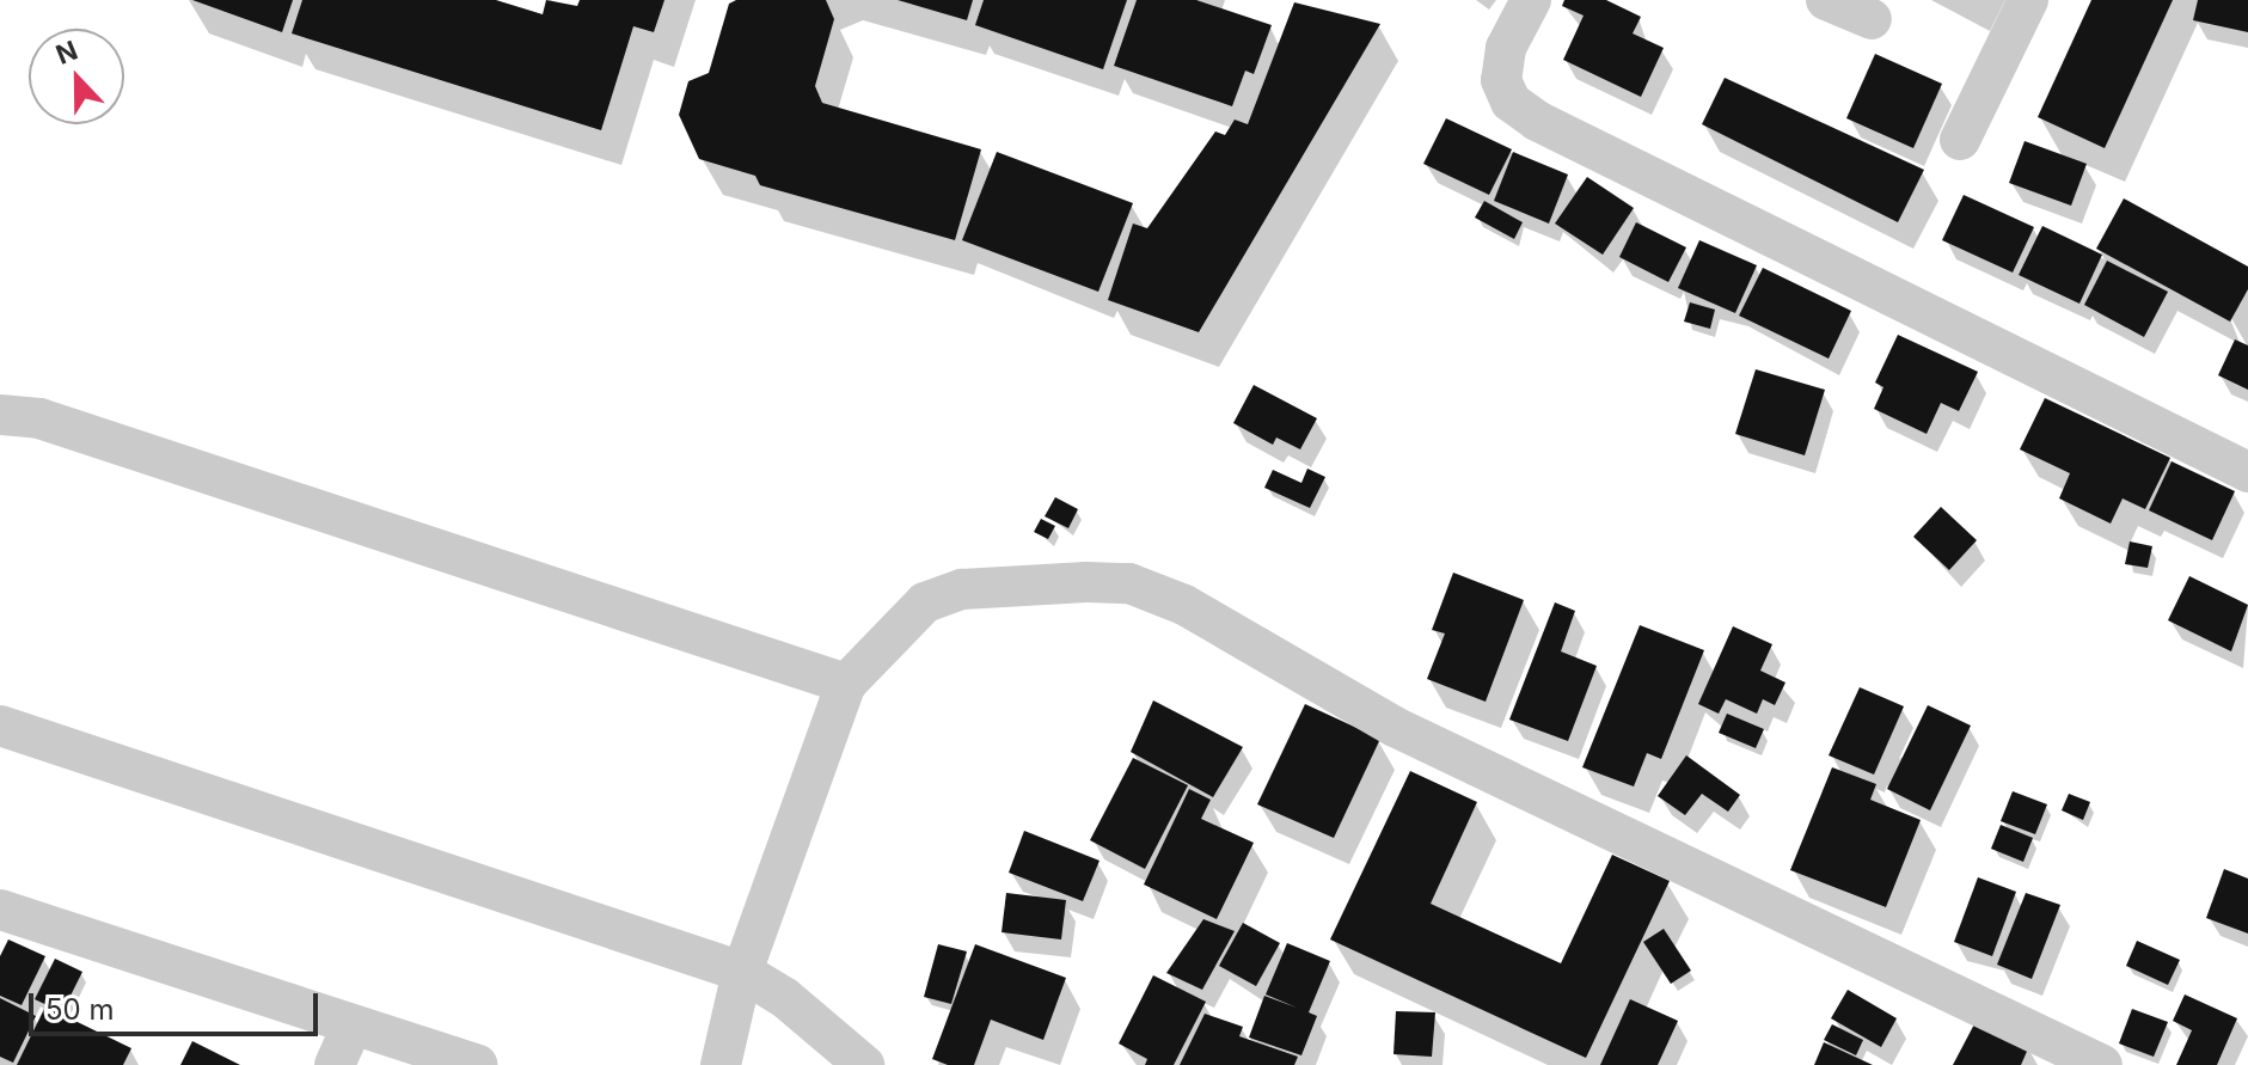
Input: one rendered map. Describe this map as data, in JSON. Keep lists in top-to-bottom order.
{
  "scale_bar": "50 m",
  "north": "top"
}
